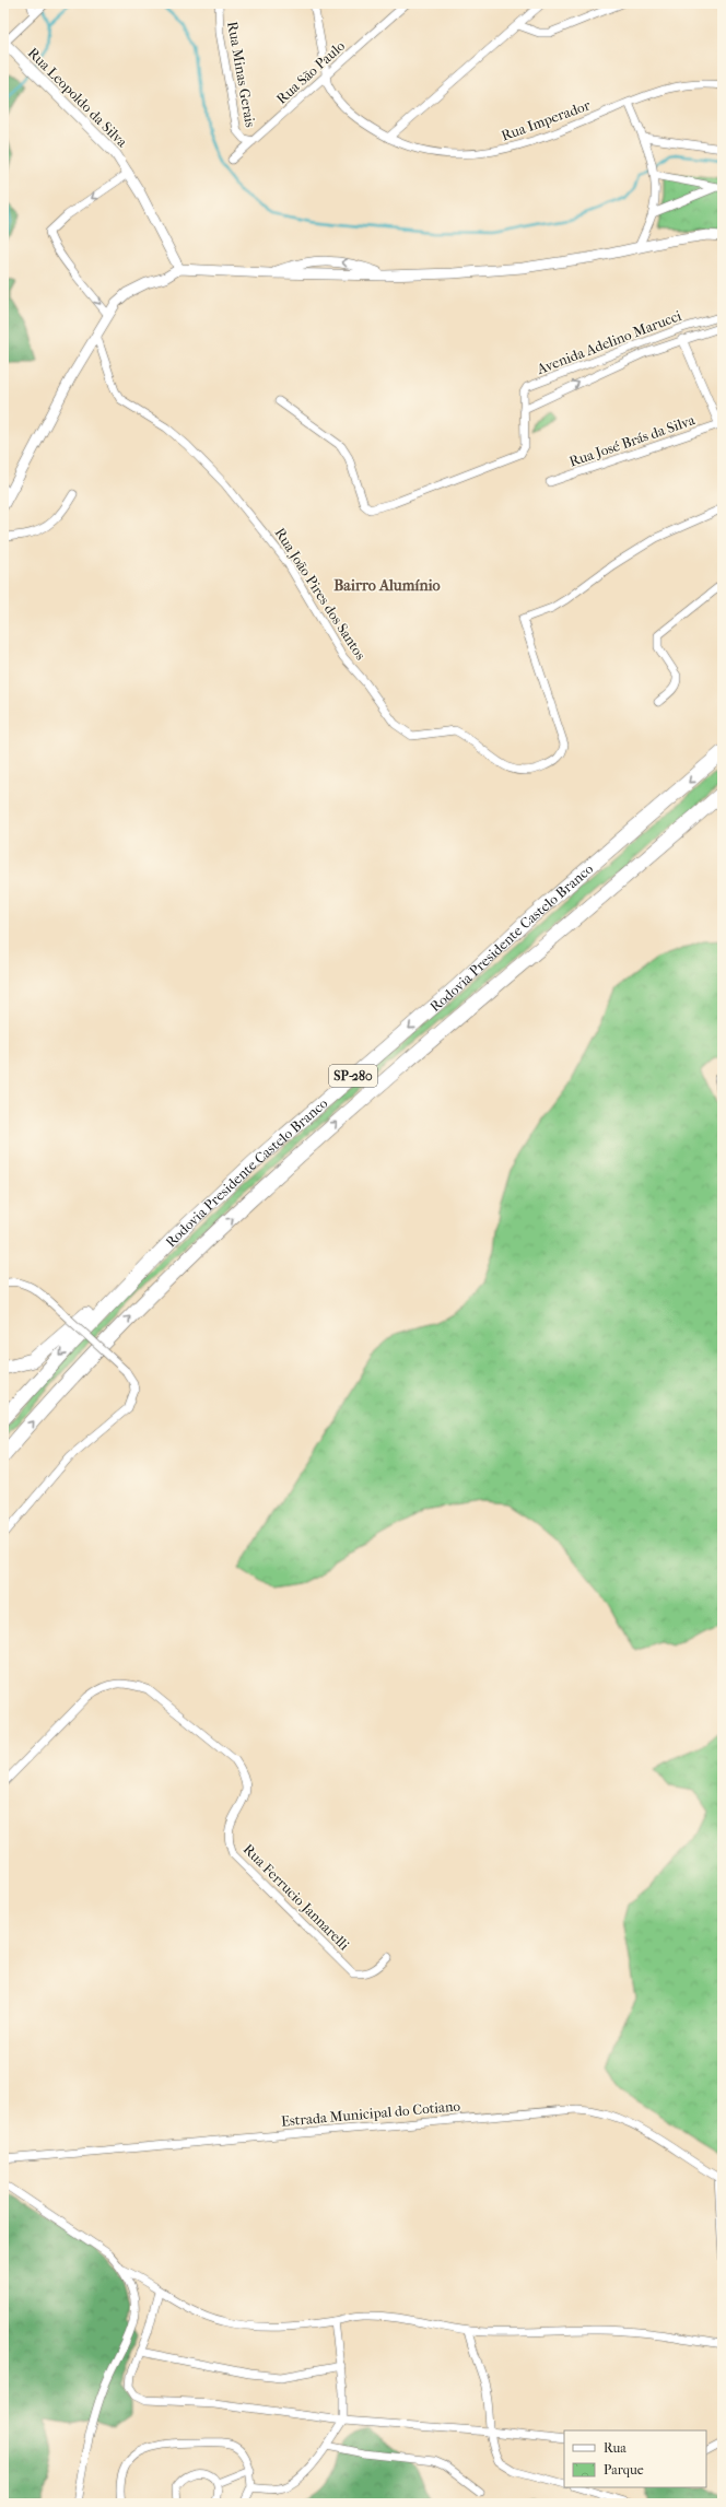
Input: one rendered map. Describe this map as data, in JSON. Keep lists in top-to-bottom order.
{
  "streets": {
    "highway": ["Rodovia Presidente Castelo Branco", "SP-280"],
    "street": [
      "Rua São Paulo",
      "Rua Minas Gerais",
      "Rua Leopoldo da Silva",
      "Rua Imperador",
      "Avenida Adelino Marucci",
      "Rua José Brás da Silva",
      "Rua João Pires dos Santos",
      "Rua Ferrucio Jannarelli",
      "Estrada Municipal do Cotiano"
    ]
  },
  "crossings": [
    ["Rua São Paulo", "Rua Minas Gerais"],
    ["Rua São Paulo", "Rua Imperador"]
  ],
  "districts": ["Bairro Alumínio"],
  "legend": ["Rua", "Parque"]
}
